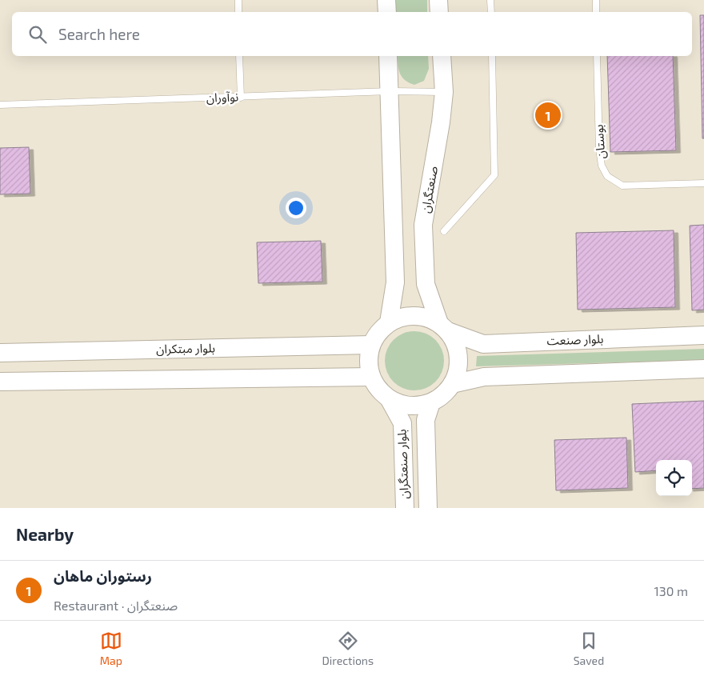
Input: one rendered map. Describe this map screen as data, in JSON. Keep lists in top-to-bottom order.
{
  "streets": {
    "street": [
      "صنعتگران",
      "بلوار صنعت",
      "بلوار مبتکران",
      "بلوار صنعتگران"
    ],
    "lane": ["نوآوران", "بوستان"]
  },
  "crossings": [
    ["نوآوران", "صنعتگران"],
    ["صنعتگران", "بلوار صنعت"],
    ["صنعتگران", "بلوار مبتکران"],
    ["صنعتگران", "بلوار صنعتگران"],
    ["بلوار صنعت", "بلوار مبتکران"],
    ["بلوار صنعت", "بلوار صنعتگران"],
    ["بلوار مبتکران", "بلوار صنعتگران"]
  ],
  "page": {
    "search": "Search here",
    "pins": "1",
    "heading": "Nearby",
    "list": [
      {
        "mark": "1",
        "name": "رستوران ماهان",
        "note": "Restaurant · صنعتگران",
        "value": "130 m"
      }
    ],
    "nav": ["Map", "Directions", "Saved"]
  }
}
